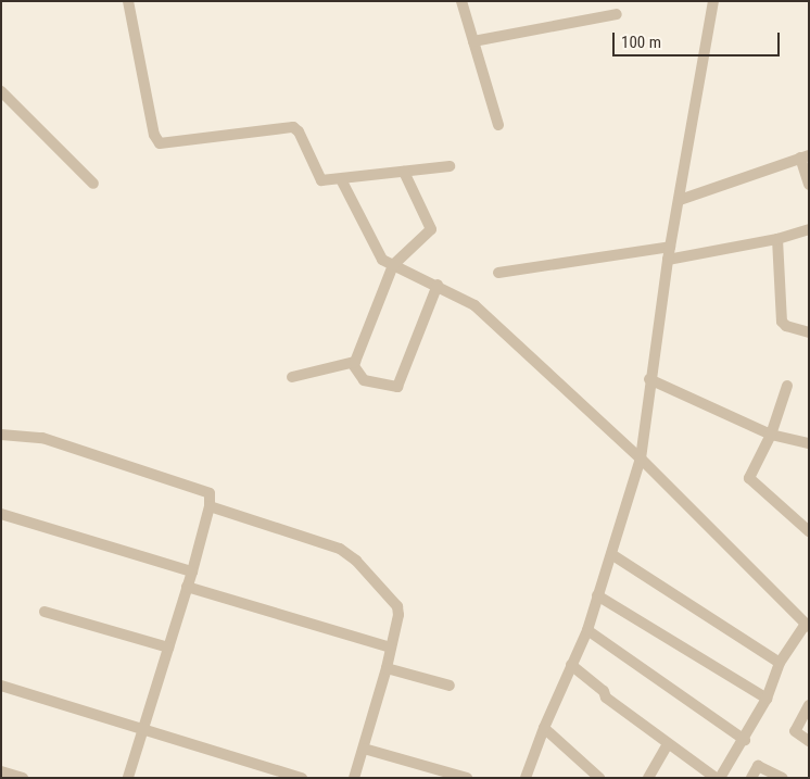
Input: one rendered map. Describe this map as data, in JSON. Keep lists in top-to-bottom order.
{
  "scale_bar": "100 m"
}
